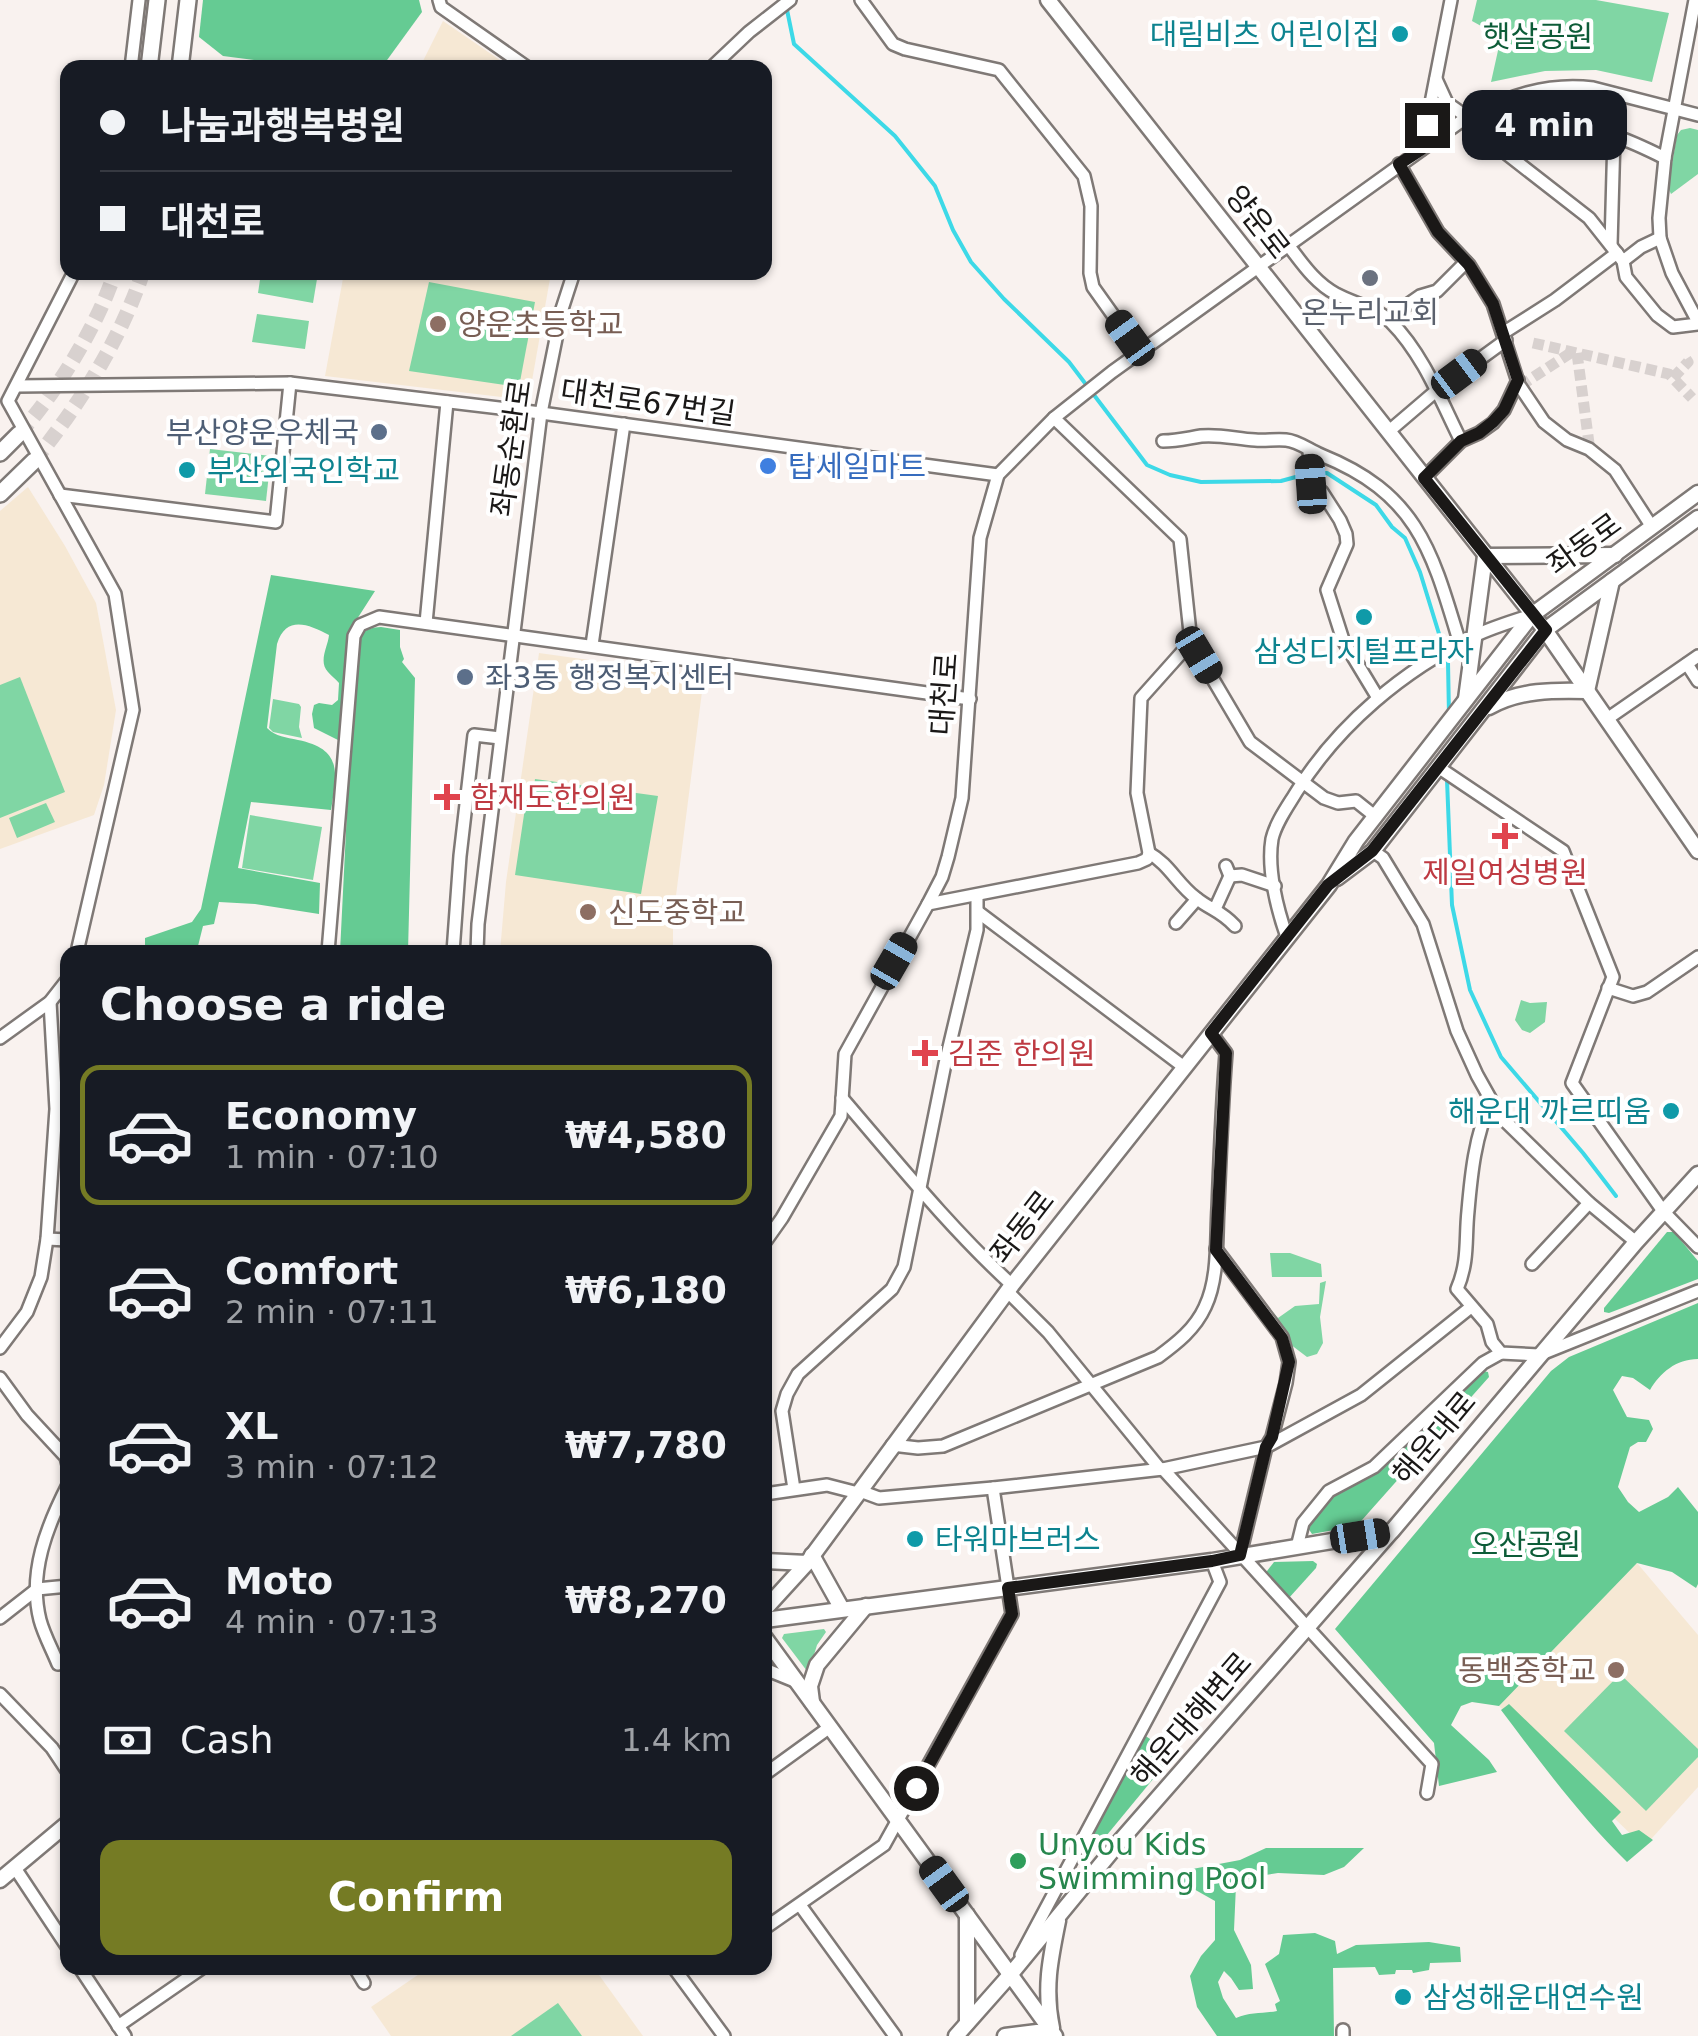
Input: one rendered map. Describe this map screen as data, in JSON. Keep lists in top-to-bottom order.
{
  "streets": {
    "main road": [
      "양운로",
      "좌동로",
      "해운대로",
      "해운대해변로"
    ],
    "street": ["대천로67번길", "좌동순환로", "대천로"]
  },
  "crossings": [
    ["양운로", "좌동로"],
    ["양운로", "대천로"],
    ["대천로67번길", "좌동순환로"],
    ["대천로67번길", "대천로"],
    ["해운대로", "해운대해변로"]
  ],
  "parks": ["햇살공원", "오산공원"],
  "places": {
    "other": [
      "대림비츠 어린이집",
      "온누리교회",
      "양운초등학교",
      "부산양운우체국",
      "탑세일마트",
      "부산외국인학교",
      "삼성디지털프라자",
      "좌3동 행정복지센터",
      "신도중학교",
      "해운대 까르띠움",
      "타워마브러스",
      "동백중학교",
      "Unyou Kids Swimming Pool",
      "삼성해운대연수원"
    ],
    "health": ["함재도한의원", "제일여성병원", "김준 한의원"]
  },
  "page": {
    "banner": ["나눔과행복병원", "대천로"],
    "bubble": "4 min",
    "heading": "Choose a ride",
    "list": [
      {
        "name": "Economy",
        "note": "1 min · 07:10",
        "value": "₩4,580"
      },
      {
        "name": "Comfort",
        "note": "2 min · 07:11",
        "value": "₩6,180"
      },
      {
        "name": "XL",
        "note": "3 min · 07:12",
        "value": "₩7,780"
      },
      {
        "name": "Moto",
        "note": "4 min · 07:13",
        "value": "₩8,270"
      }
    ],
    "pay": ["Cash", "1.4 km"],
    "buttons": "Confirm"
  }
}
